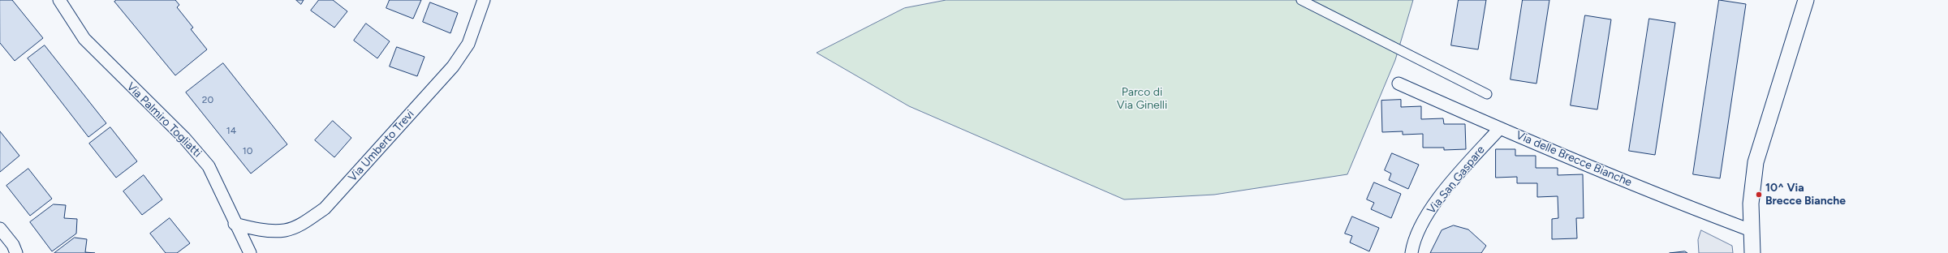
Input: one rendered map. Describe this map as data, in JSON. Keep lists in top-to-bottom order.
{
  "streets": {
    "street": [
      "Via Palmiro Togliatti",
      "Via Umberto Trevi",
      "Via delle Brecce Bianche",
      "Via San Gaspare"
    ]
  },
  "crossings": [
    ["Via Palmiro Togliatti", "Via Umberto Trevi"],
    ["Via delle Brecce Bianche", "Via San Gaspare"]
  ],
  "parks": ["Parco di Via Ginelli"],
  "places": ["10^ Via Brecce Bianche"],
  "house_numbers": ["20", "14", "10"]
}
